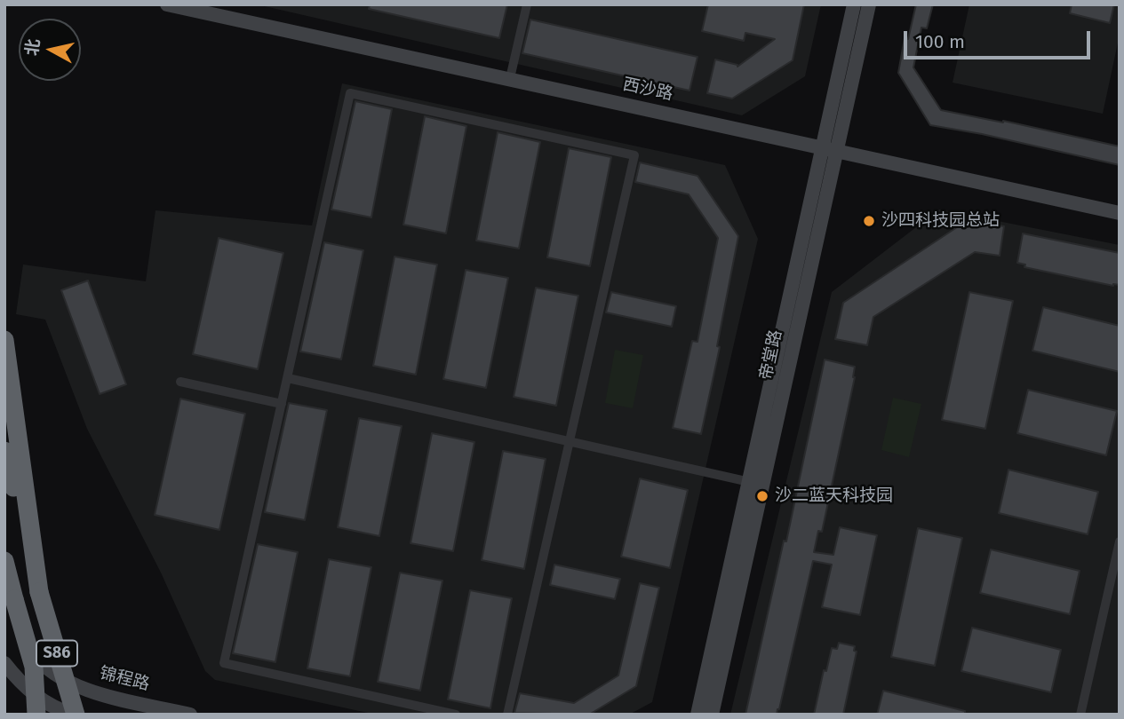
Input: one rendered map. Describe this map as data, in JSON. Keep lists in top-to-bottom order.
{
  "streets": {
    "highway": ["S86"],
    "street": ["西沙路", "帝堂路", "锦程路"]
  },
  "crossings": [
    ["西沙路", "帝堂路"]
  ],
  "places": ["沙四科技园总站", "沙二蓝天科技园"],
  "scale_bar": "100 m",
  "north": "left"
}
